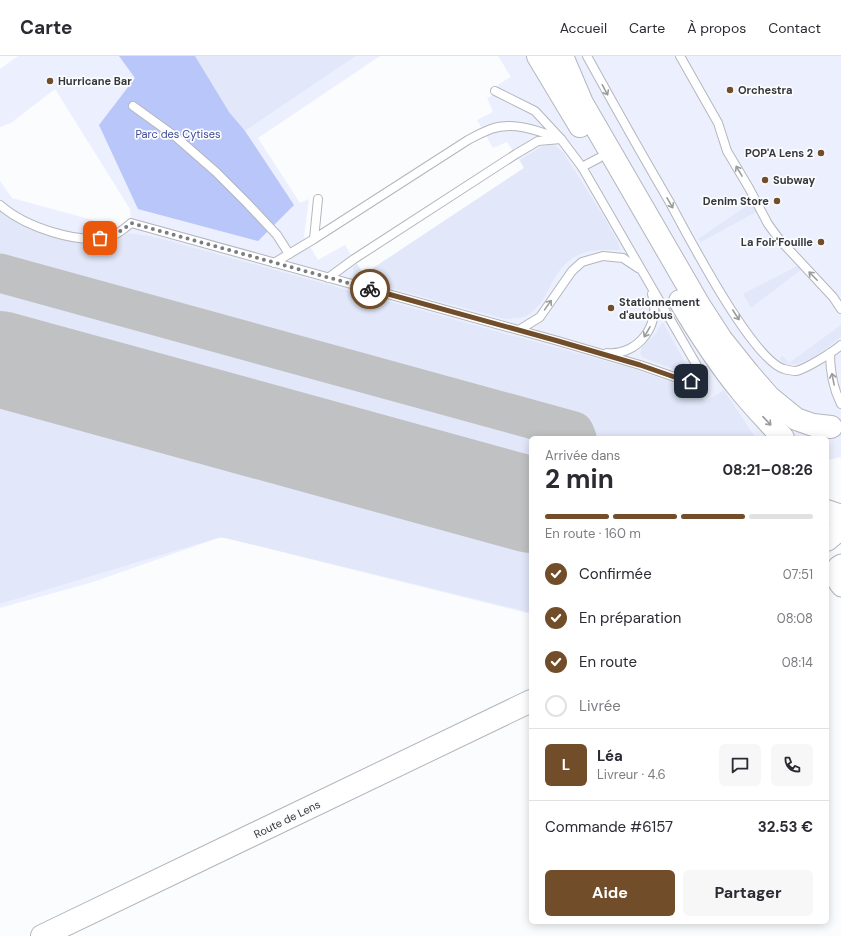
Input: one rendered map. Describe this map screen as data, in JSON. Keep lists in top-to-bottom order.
{
  "streets": {
    "street": ["Route de Lens"]
  },
  "parks": ["Parc des Cytises"],
  "places": [
    "Hurricane Bar",
    "Orchestra",
    "POP'A Lens 2",
    "Subway",
    "Denim Store",
    "La Foir'Fouille",
    "Stationnement d'autobus"
  ],
  "page": {
    "header": "Carte",
    "nav": [
      "Accueil",
      "Carte",
      "À propos",
      "Contact"
    ],
    "heading": ["2 min", "Arrivée dans", "08:21–08:26"],
    "panel": [
      "Léa",
      "Livreur · 4.6",
      "Commande #6157",
      "32.53 €"
    ],
    "bar": "En route · 160 m",
    "list": [
      ["Confirmée", "07:51"],
      ["En préparation", "08:08"],
      ["En route", "08:14"],
      "Livrée"
    ],
    "round": "L",
    "buttons": ["Aide", "Partager"]
  }
}
